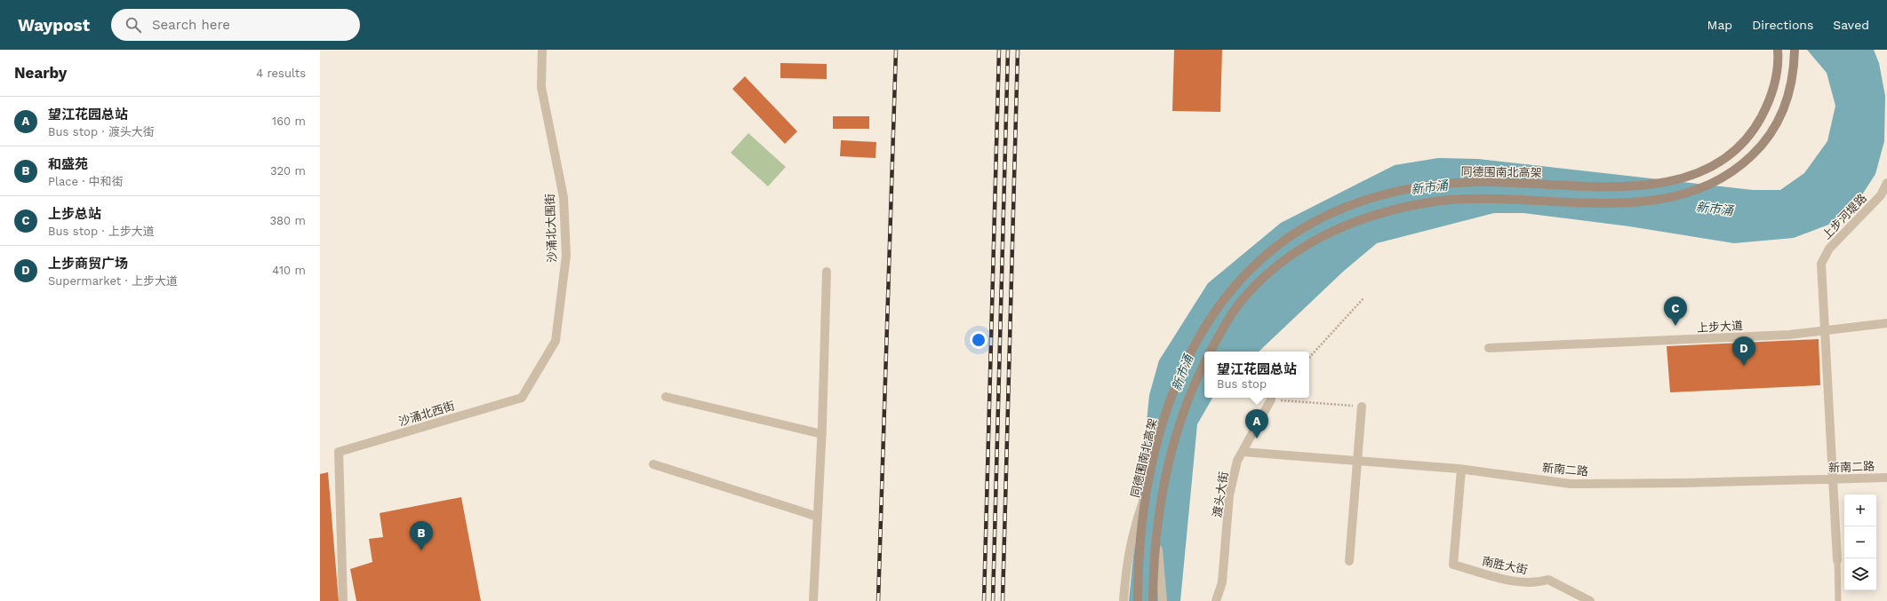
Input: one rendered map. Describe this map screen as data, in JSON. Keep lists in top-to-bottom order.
{
  "streets": {
    "main road": ["同德围南北高架"],
    "street": [
      "上步河堤路",
      "沙涌北大围街",
      "上步大道",
      "沙涌北西街",
      "新南二路",
      "渡头大街",
      "南胜大街"
    ]
  },
  "crossings": [
    ["上步河堤路", "上步大道"],
    ["上步河堤路", "新南二路"],
    ["沙涌北大围街", "沙涌北西街"],
    ["新南二路", "渡头大街"],
    ["新南二路", "南胜大街"]
  ],
  "water": ["新市涌"],
  "page": {
    "header": "Waypost",
    "search": "Search here",
    "nav": ["Map", "Directions", "Saved"],
    "heading": ["Nearby", "4 results"],
    "list": [
      {
        "mark": "A",
        "name": "望江花园总站",
        "note": "Bus stop · 渡头大街",
        "value": "160 m"
      },
      {
        "mark": "B",
        "name": "和盛苑",
        "note": "Place · 中和街",
        "value": "320 m"
      },
      {
        "mark": "C",
        "name": "上步总站",
        "note": "Bus stop · 上步大道",
        "value": "380 m"
      },
      {
        "mark": "D",
        "name": "上步商贸广场",
        "note": "Supermarket · 上步大道",
        "value": "410 m"
      }
    ],
    "pins": [
      "C",
      "D",
      "A",
      "B"
    ],
    "popup": ["望江花园总站", "Bus stop"],
    "map_buttons": ["+", "−"]
  }
}
